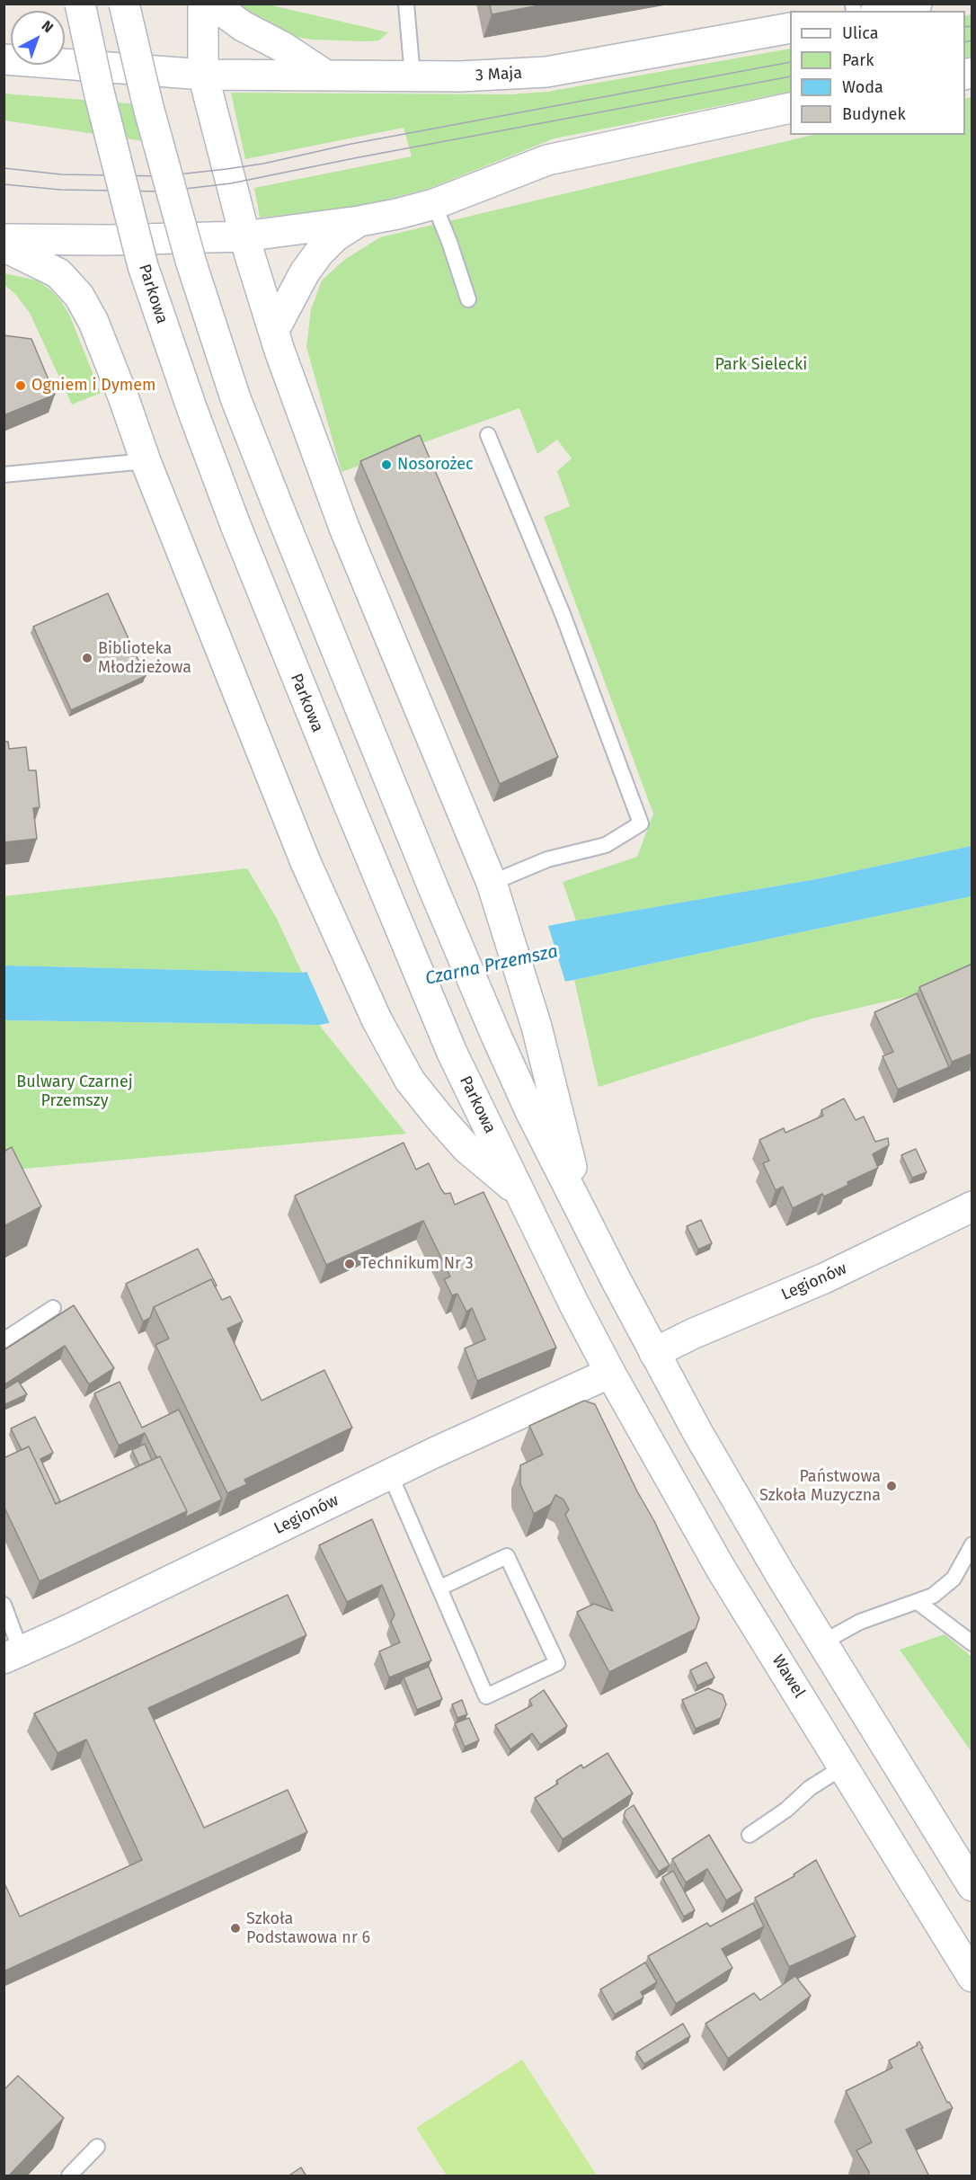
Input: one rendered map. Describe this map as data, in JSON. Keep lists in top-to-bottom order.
{
  "streets": {
    "street": [
      "3 Maja",
      "Parkowa",
      "Legionów",
      "Wawel"
    ]
  },
  "crossings": [
    ["Parkowa", "Legionów"],
    ["Parkowa", "Wawel"],
    ["Legionów", "Wawel"]
  ],
  "water": ["Czarna Przemsza"],
  "parks": ["Park Sielecki", "Bulwary Czarnej Przemszy"],
  "places": [
    "Ogniem i Dymem",
    "Nosorożec",
    "Biblioteka Młodzieżowa",
    "Technikum Nr 3",
    "Państwowa Szkoła Muzyczna",
    "Szkoła Podstawowa nr 6"
  ],
  "legend": [
    "Ulica",
    "Park",
    "Woda",
    "Budynek"
  ],
  "north": "top right"
}
